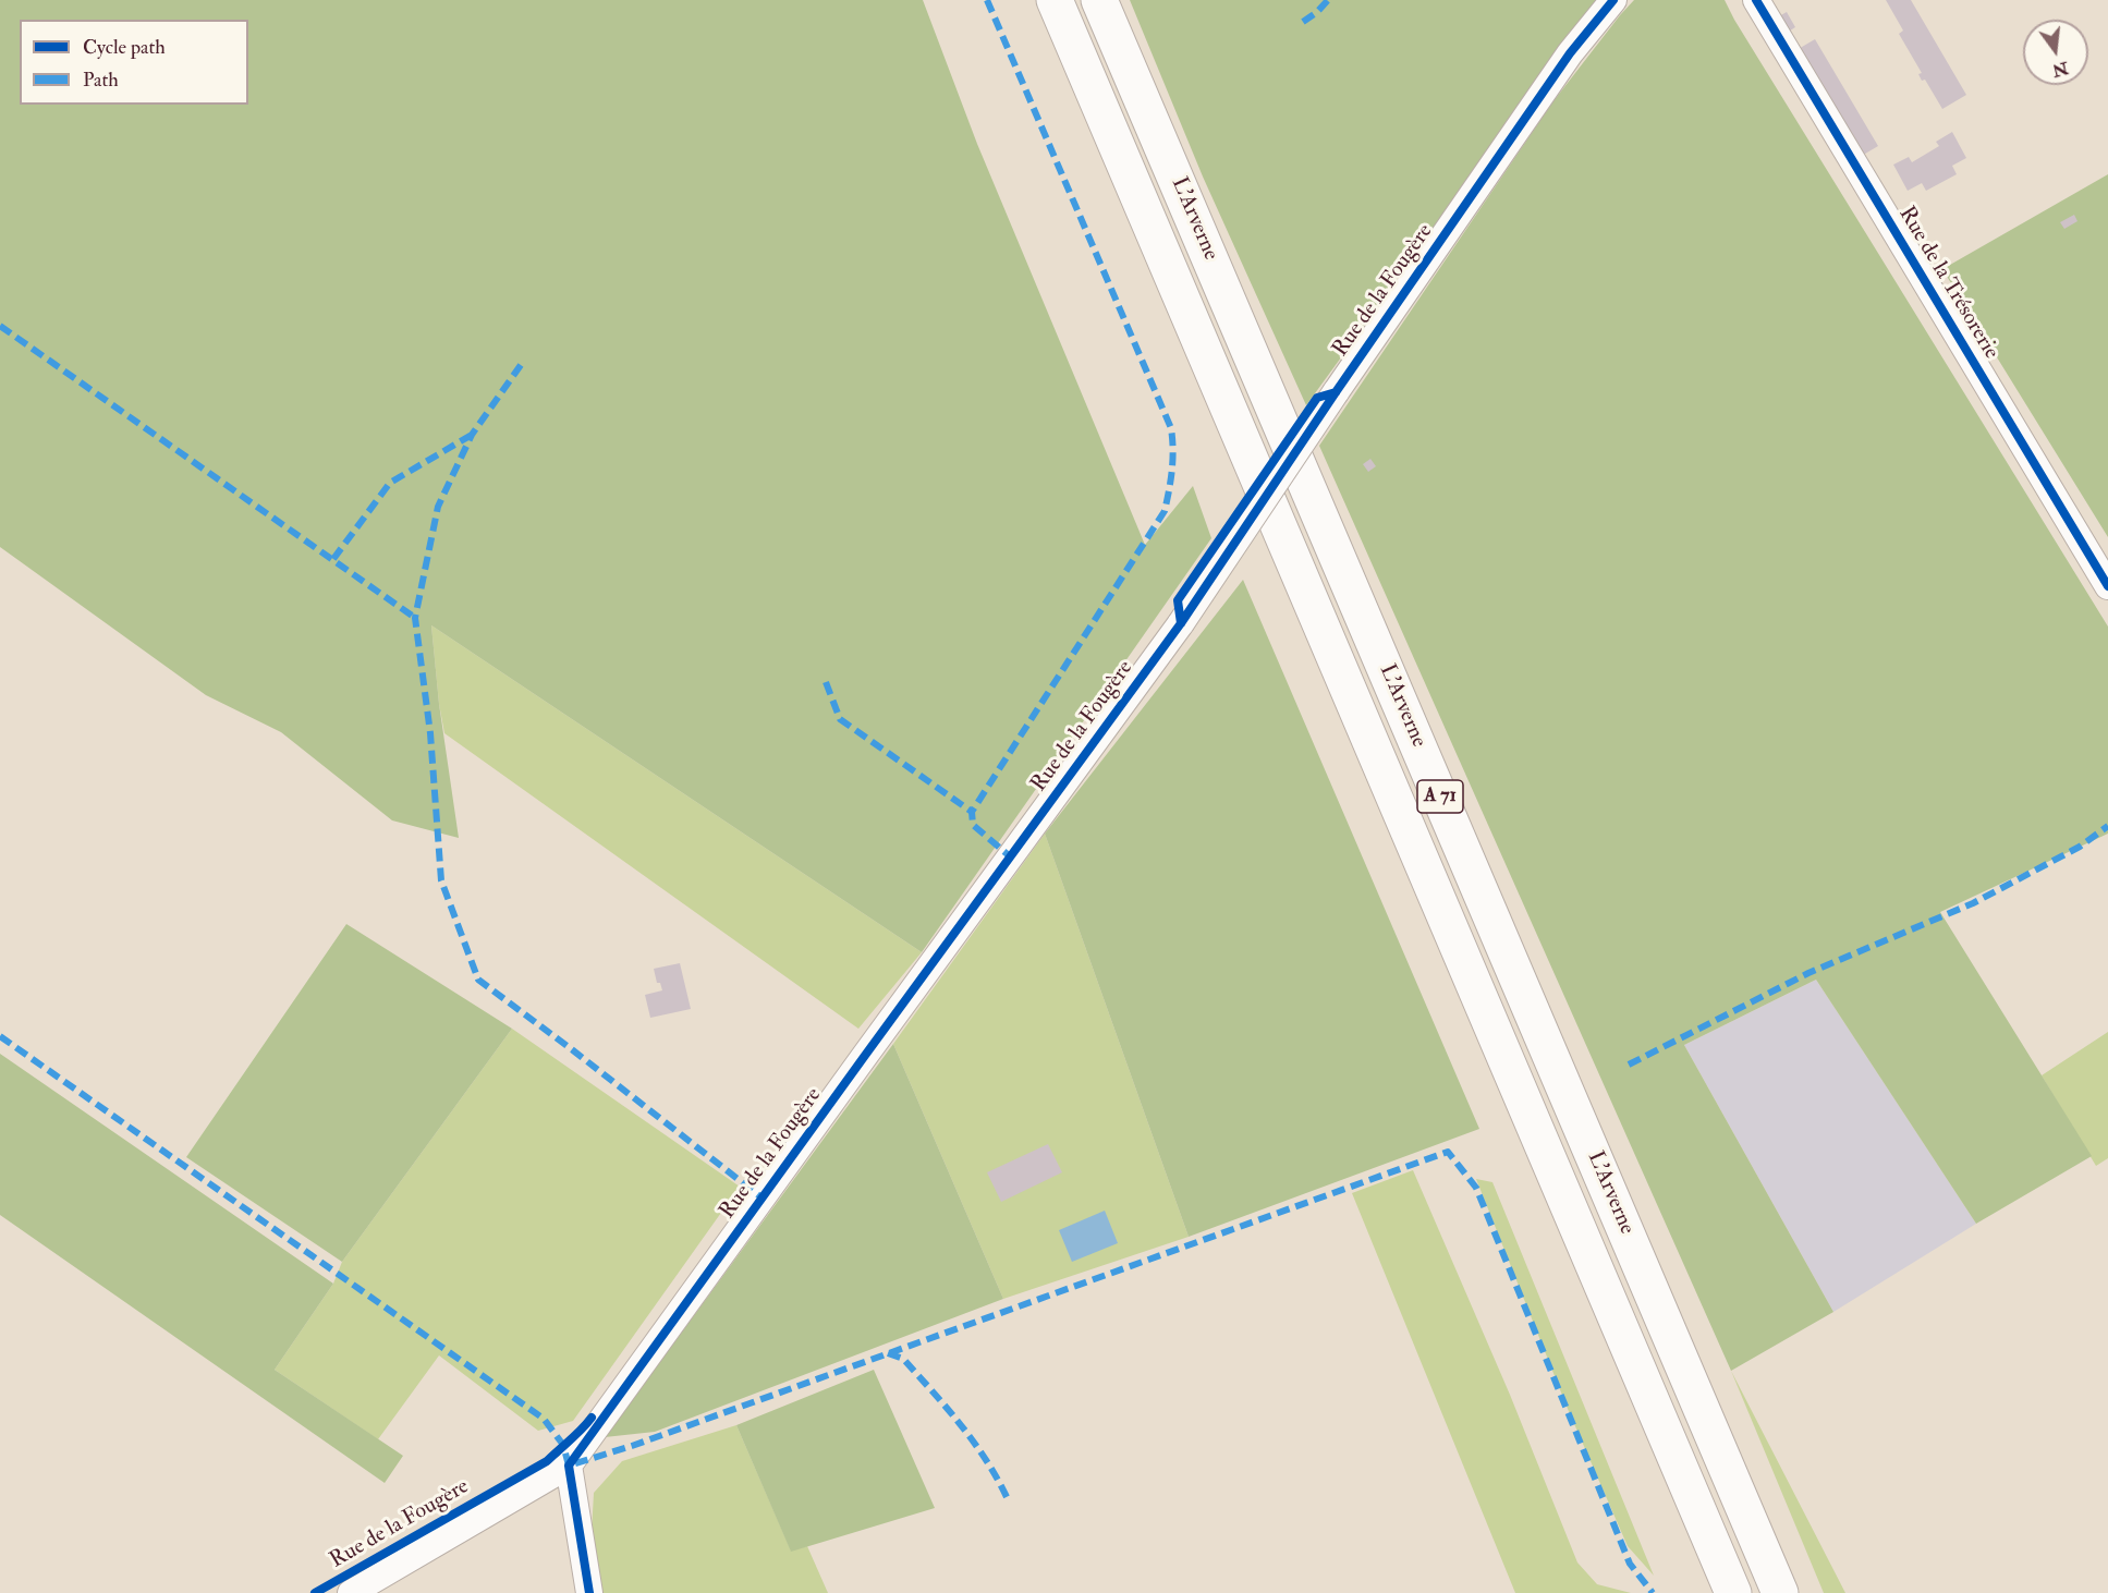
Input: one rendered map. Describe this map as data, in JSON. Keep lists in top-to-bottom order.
{
  "streets": {
    "highway": ["L'Arverne", "A 71"],
    "street": ["Rue de la Trésorerie", "Rue de la Fougère"]
  },
  "legend": ["Cycle path", "Path"],
  "north": "bottom"
}
